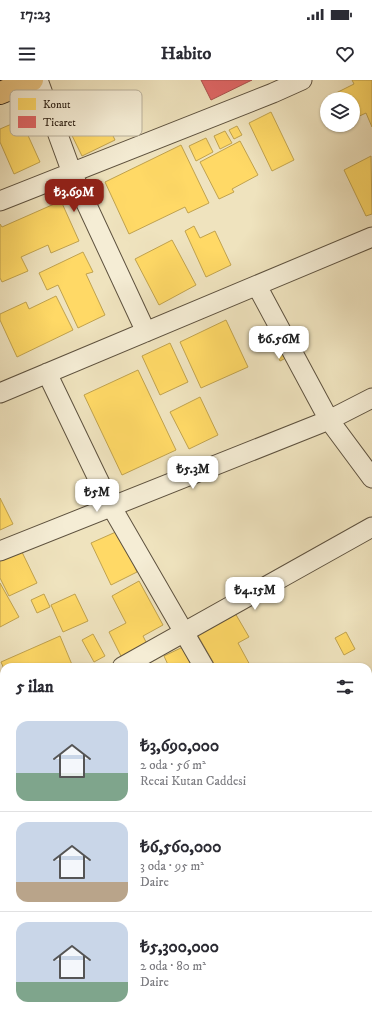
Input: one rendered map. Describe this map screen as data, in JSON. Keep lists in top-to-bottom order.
{
  "legend": ["Konut", "Ticaret"],
  "page": {
    "status": "17:23",
    "header": "Habito",
    "price": [
      "₺3.69M",
      "₺6.56M",
      "₺5.3M",
      "₺5M",
      "₺4.15M"
    ],
    "heading": "5 ilan",
    "list": [
      {
        "name": "₺3,690,000",
        "note": "2 oda · 56 m² · Recai Kutan Caddesi"
      },
      {
        "name": "₺6,560,000",
        "note": "3 oda · 95 m² · Daire"
      },
      {
        "name": "₺5,300,000",
        "note": "2 oda · 80 m² · Daire"
      }
    ]
  }
}
